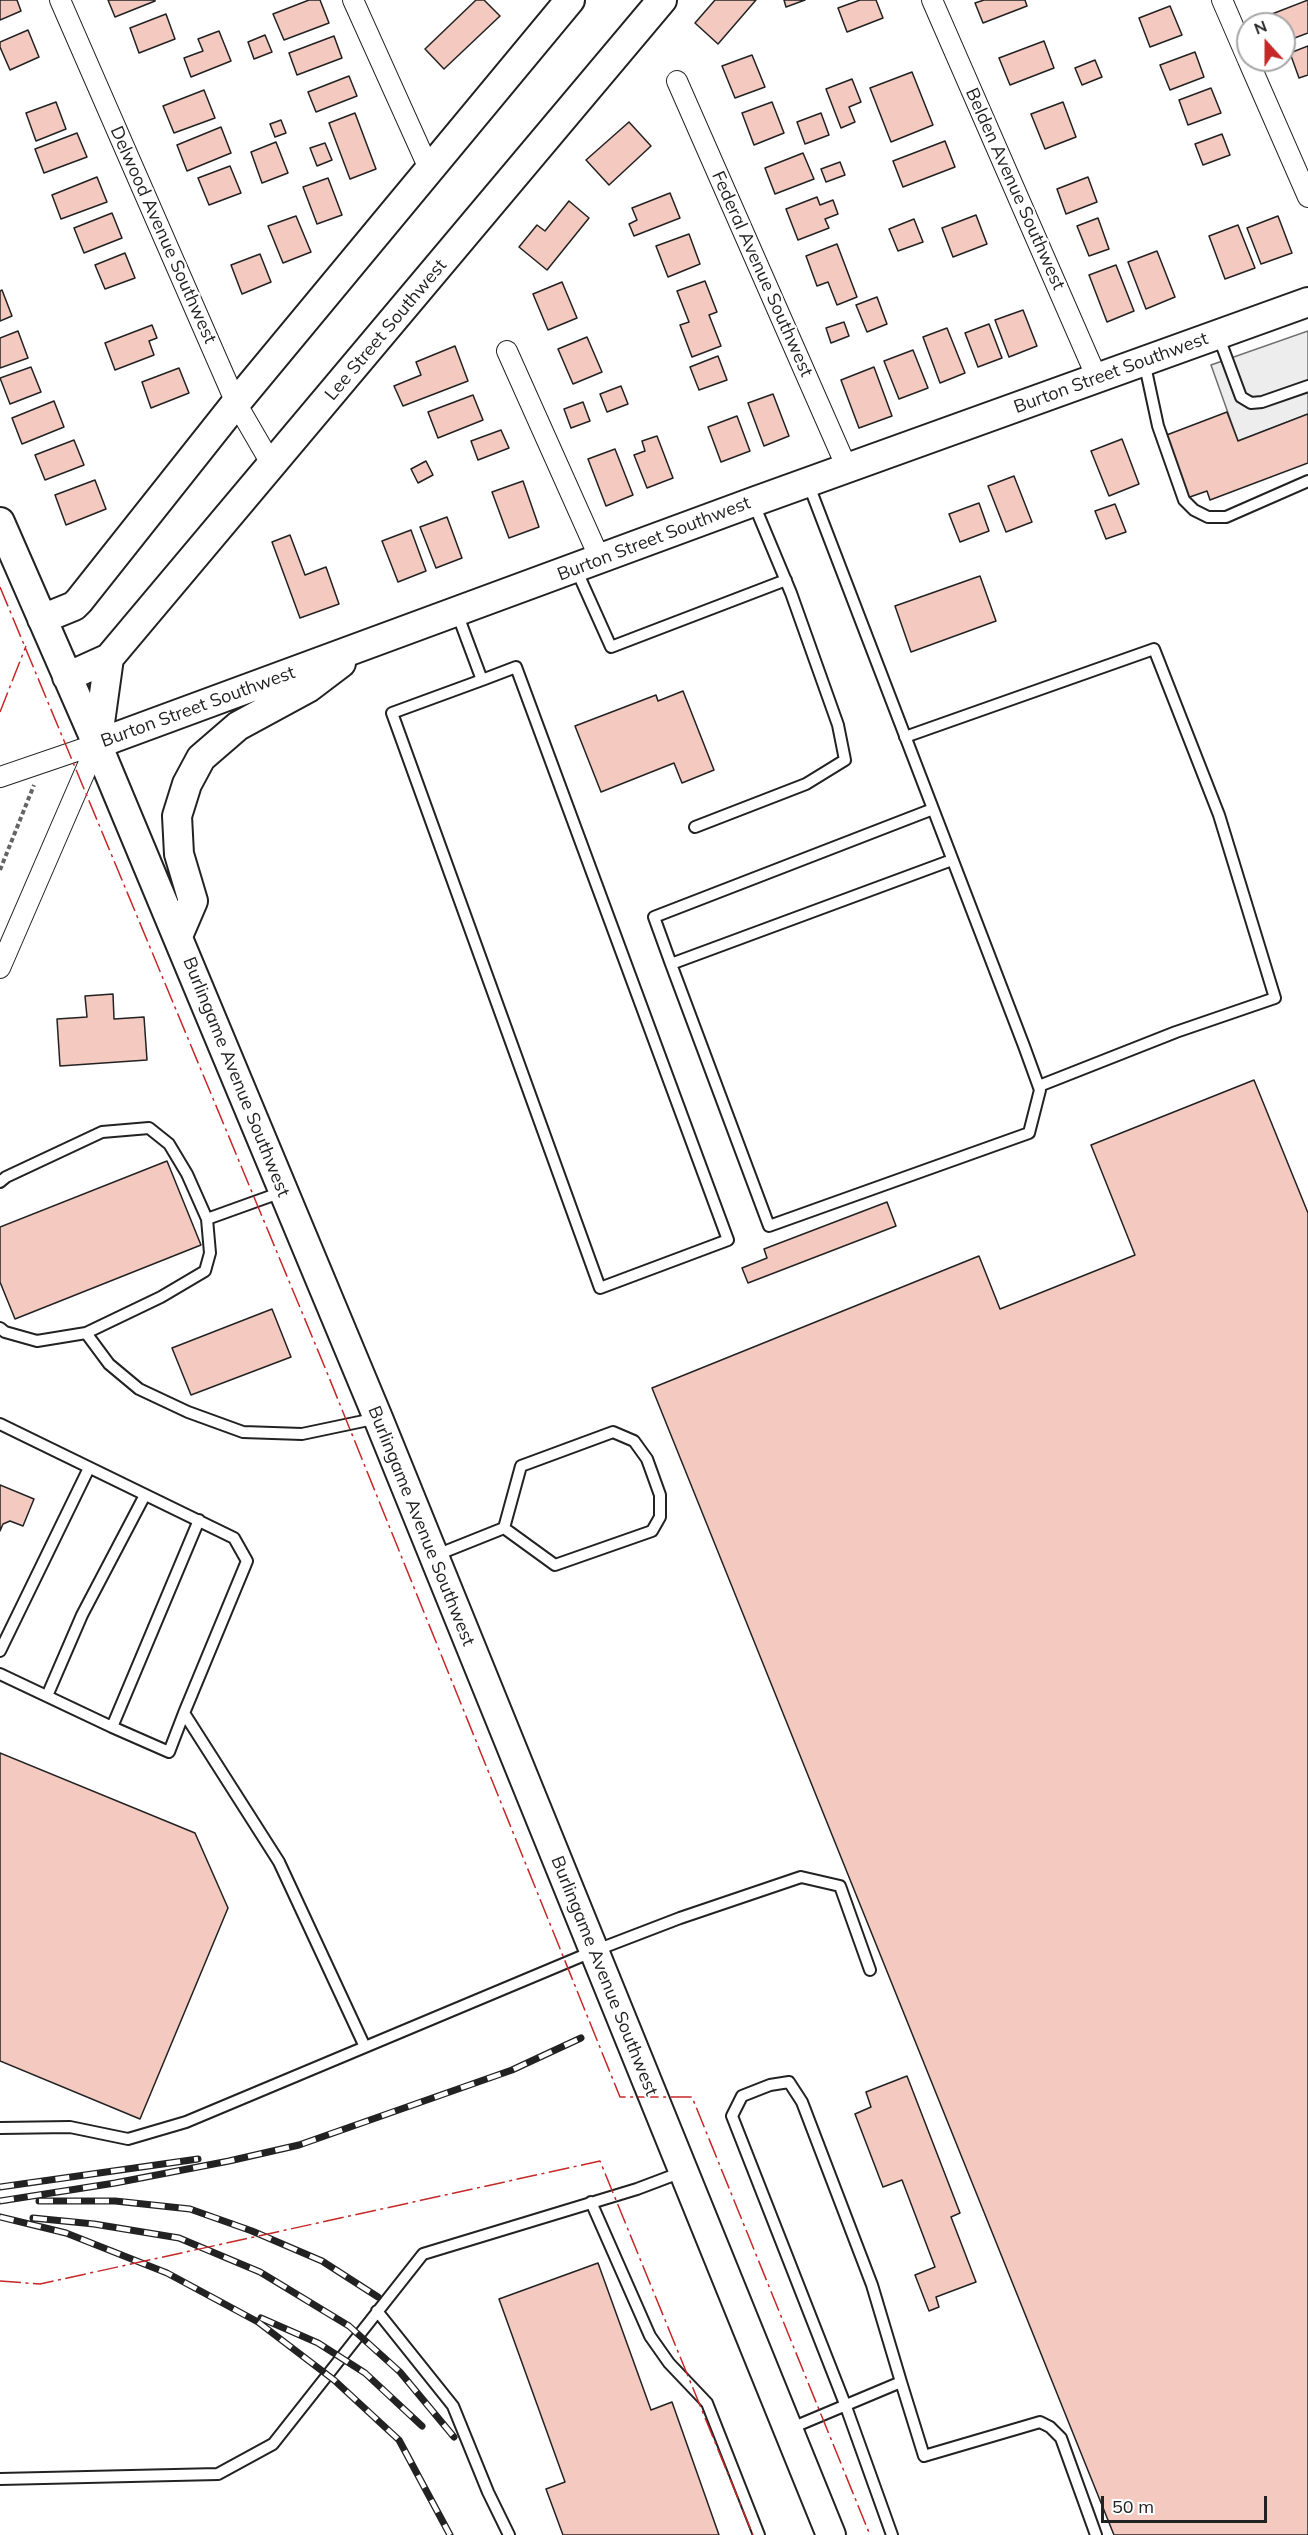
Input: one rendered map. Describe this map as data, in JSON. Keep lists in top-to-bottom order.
{
  "streets": {
    "street": [
      "Belden Avenue Southwest",
      "Delwood Avenue Southwest",
      "Federal Avenue Southwest",
      "Lee Street Southwest",
      "Burton Street Southwest",
      "Burlingame Avenue Southwest"
    ]
  },
  "crossings": [
    ["Belden Avenue Southwest", "Burton Street Southwest"],
    ["Delwood Avenue Southwest", "Lee Street Southwest"],
    ["Federal Avenue Southwest", "Burton Street Southwest"],
    ["Lee Street Southwest", "Burlingame Avenue Southwest"],
    ["Burton Street Southwest", "Burlingame Avenue Southwest"]
  ],
  "scale_bar": "50 m",
  "north": "top"
}
